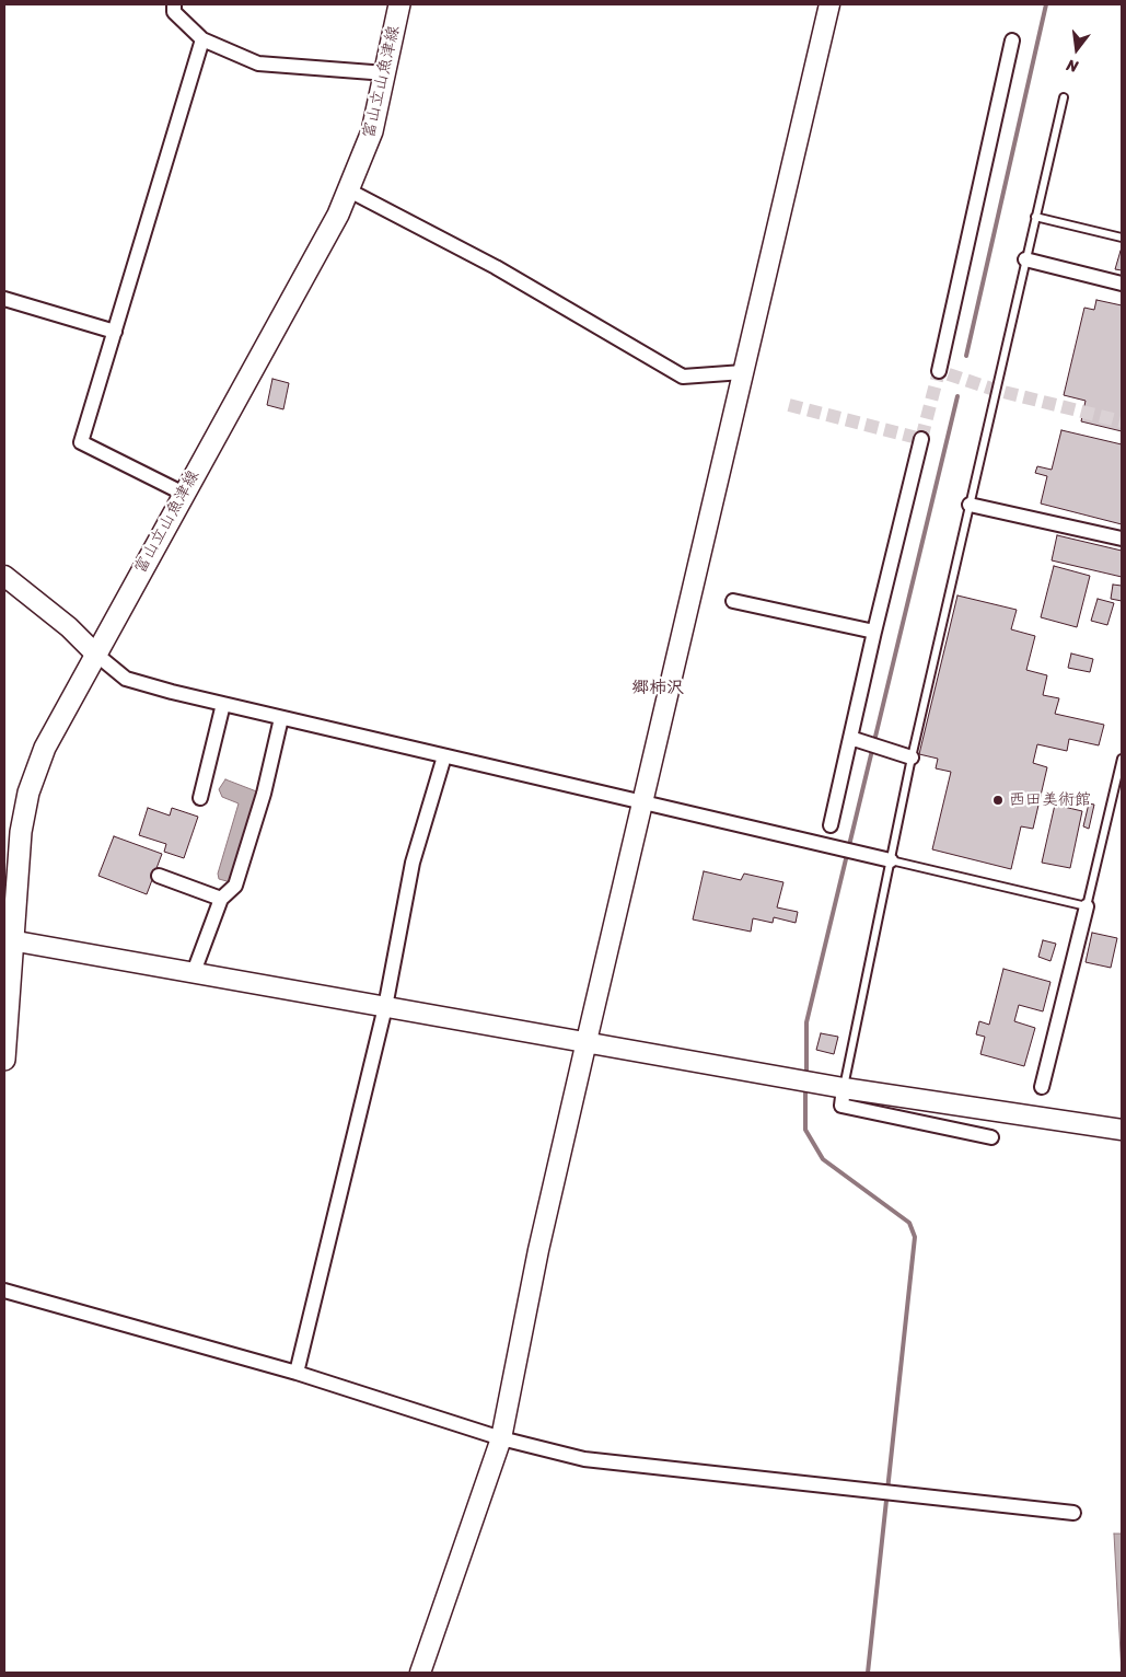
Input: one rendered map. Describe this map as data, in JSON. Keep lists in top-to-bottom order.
{
  "streets": {
    "main road": ["富山立山魚津線"]
  },
  "districts": ["郷柿沢"],
  "places": ["西田美術館"],
  "north": "bottom"
}
